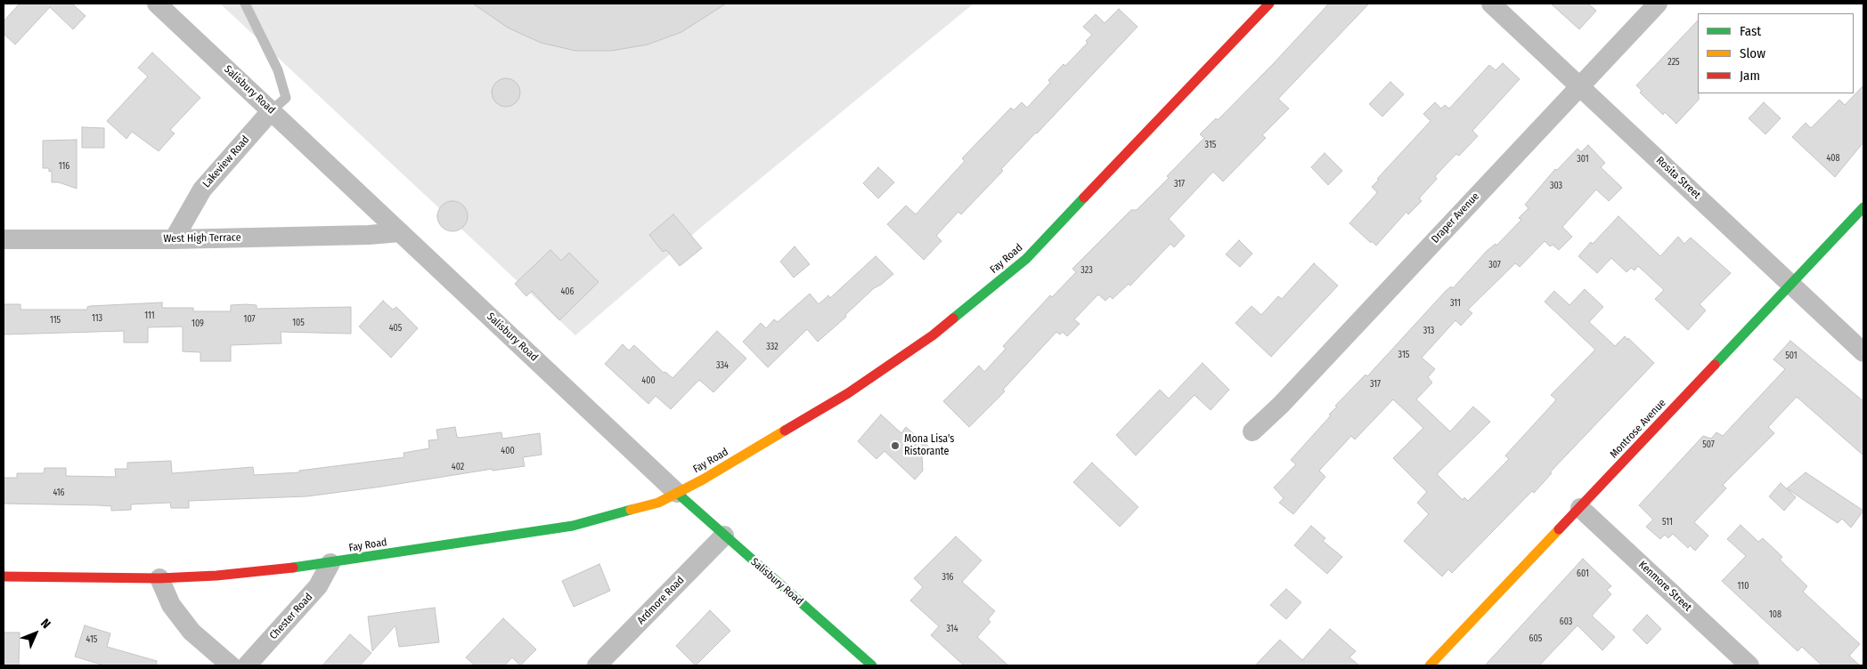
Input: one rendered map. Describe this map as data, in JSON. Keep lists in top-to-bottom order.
{
  "streets": {
    "street": [
      "Salisbury Road",
      "Lakeview Road",
      "Rosita Street",
      "Draper Avenue",
      "West High Terrace",
      "Fay Road",
      "Montrose Avenue",
      "Kenmore Street",
      "Ardmore Road",
      "Chester Road"
    ]
  },
  "crossings": [
    ["Salisbury Road", "Lakeview Road"],
    ["Salisbury Road", "West High Terrace"],
    ["Salisbury Road", "Fay Road"],
    ["Salisbury Road", "Ardmore Road"],
    ["Lakeview Road", "West High Terrace"],
    ["Rosita Street", "Draper Avenue"],
    ["Rosita Street", "Montrose Avenue"],
    ["Fay Road", "Chester Road"],
    ["Montrose Avenue", "Kenmore Street"]
  ],
  "places": ["Mona Lisa's Ristorante"],
  "house_numbers": [
    "225",
    "315",
    "408",
    "301",
    "116",
    "317",
    "303",
    "307",
    "323",
    "406",
    "311",
    "111",
    "113",
    "107",
    "115",
    "105",
    "109",
    "405",
    "313",
    "332",
    "315",
    "501",
    "334",
    "400",
    "317",
    "507",
    "400",
    "402",
    "416",
    "511",
    "601",
    "316",
    "110",
    "108",
    "603",
    "314",
    "605",
    "415"
  ],
  "legend": ["Fast", "Slow", "Jam"],
  "north": "top right"
}
